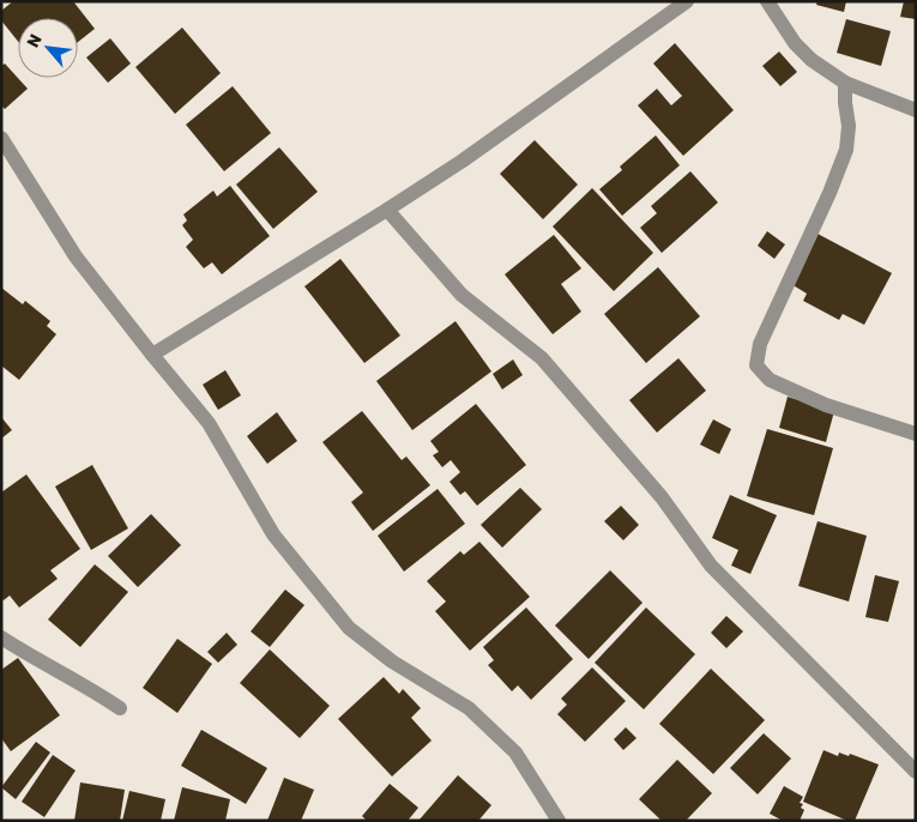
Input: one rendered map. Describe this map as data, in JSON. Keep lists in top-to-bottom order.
{
  "north": "top left"
}
